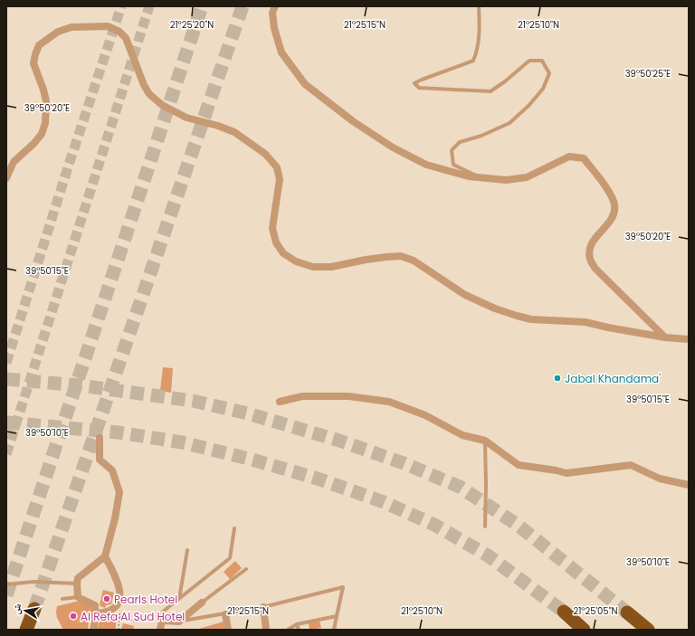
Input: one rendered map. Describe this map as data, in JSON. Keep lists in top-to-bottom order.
{
  "places": ["Jabal Khandama'", "Pearls Hotel", "Al Refa Al Sud Hotel"],
  "north": "left",
  "coordinates": [
    "21°25'20\"N",
    "21°25'15\"N",
    "21°25'10\"N",
    "39°50'25\"E",
    "39°50'20\"E",
    "39°50'15\"E",
    "39°50'10\"E",
    "21°25'05\"N"
  ]
}
